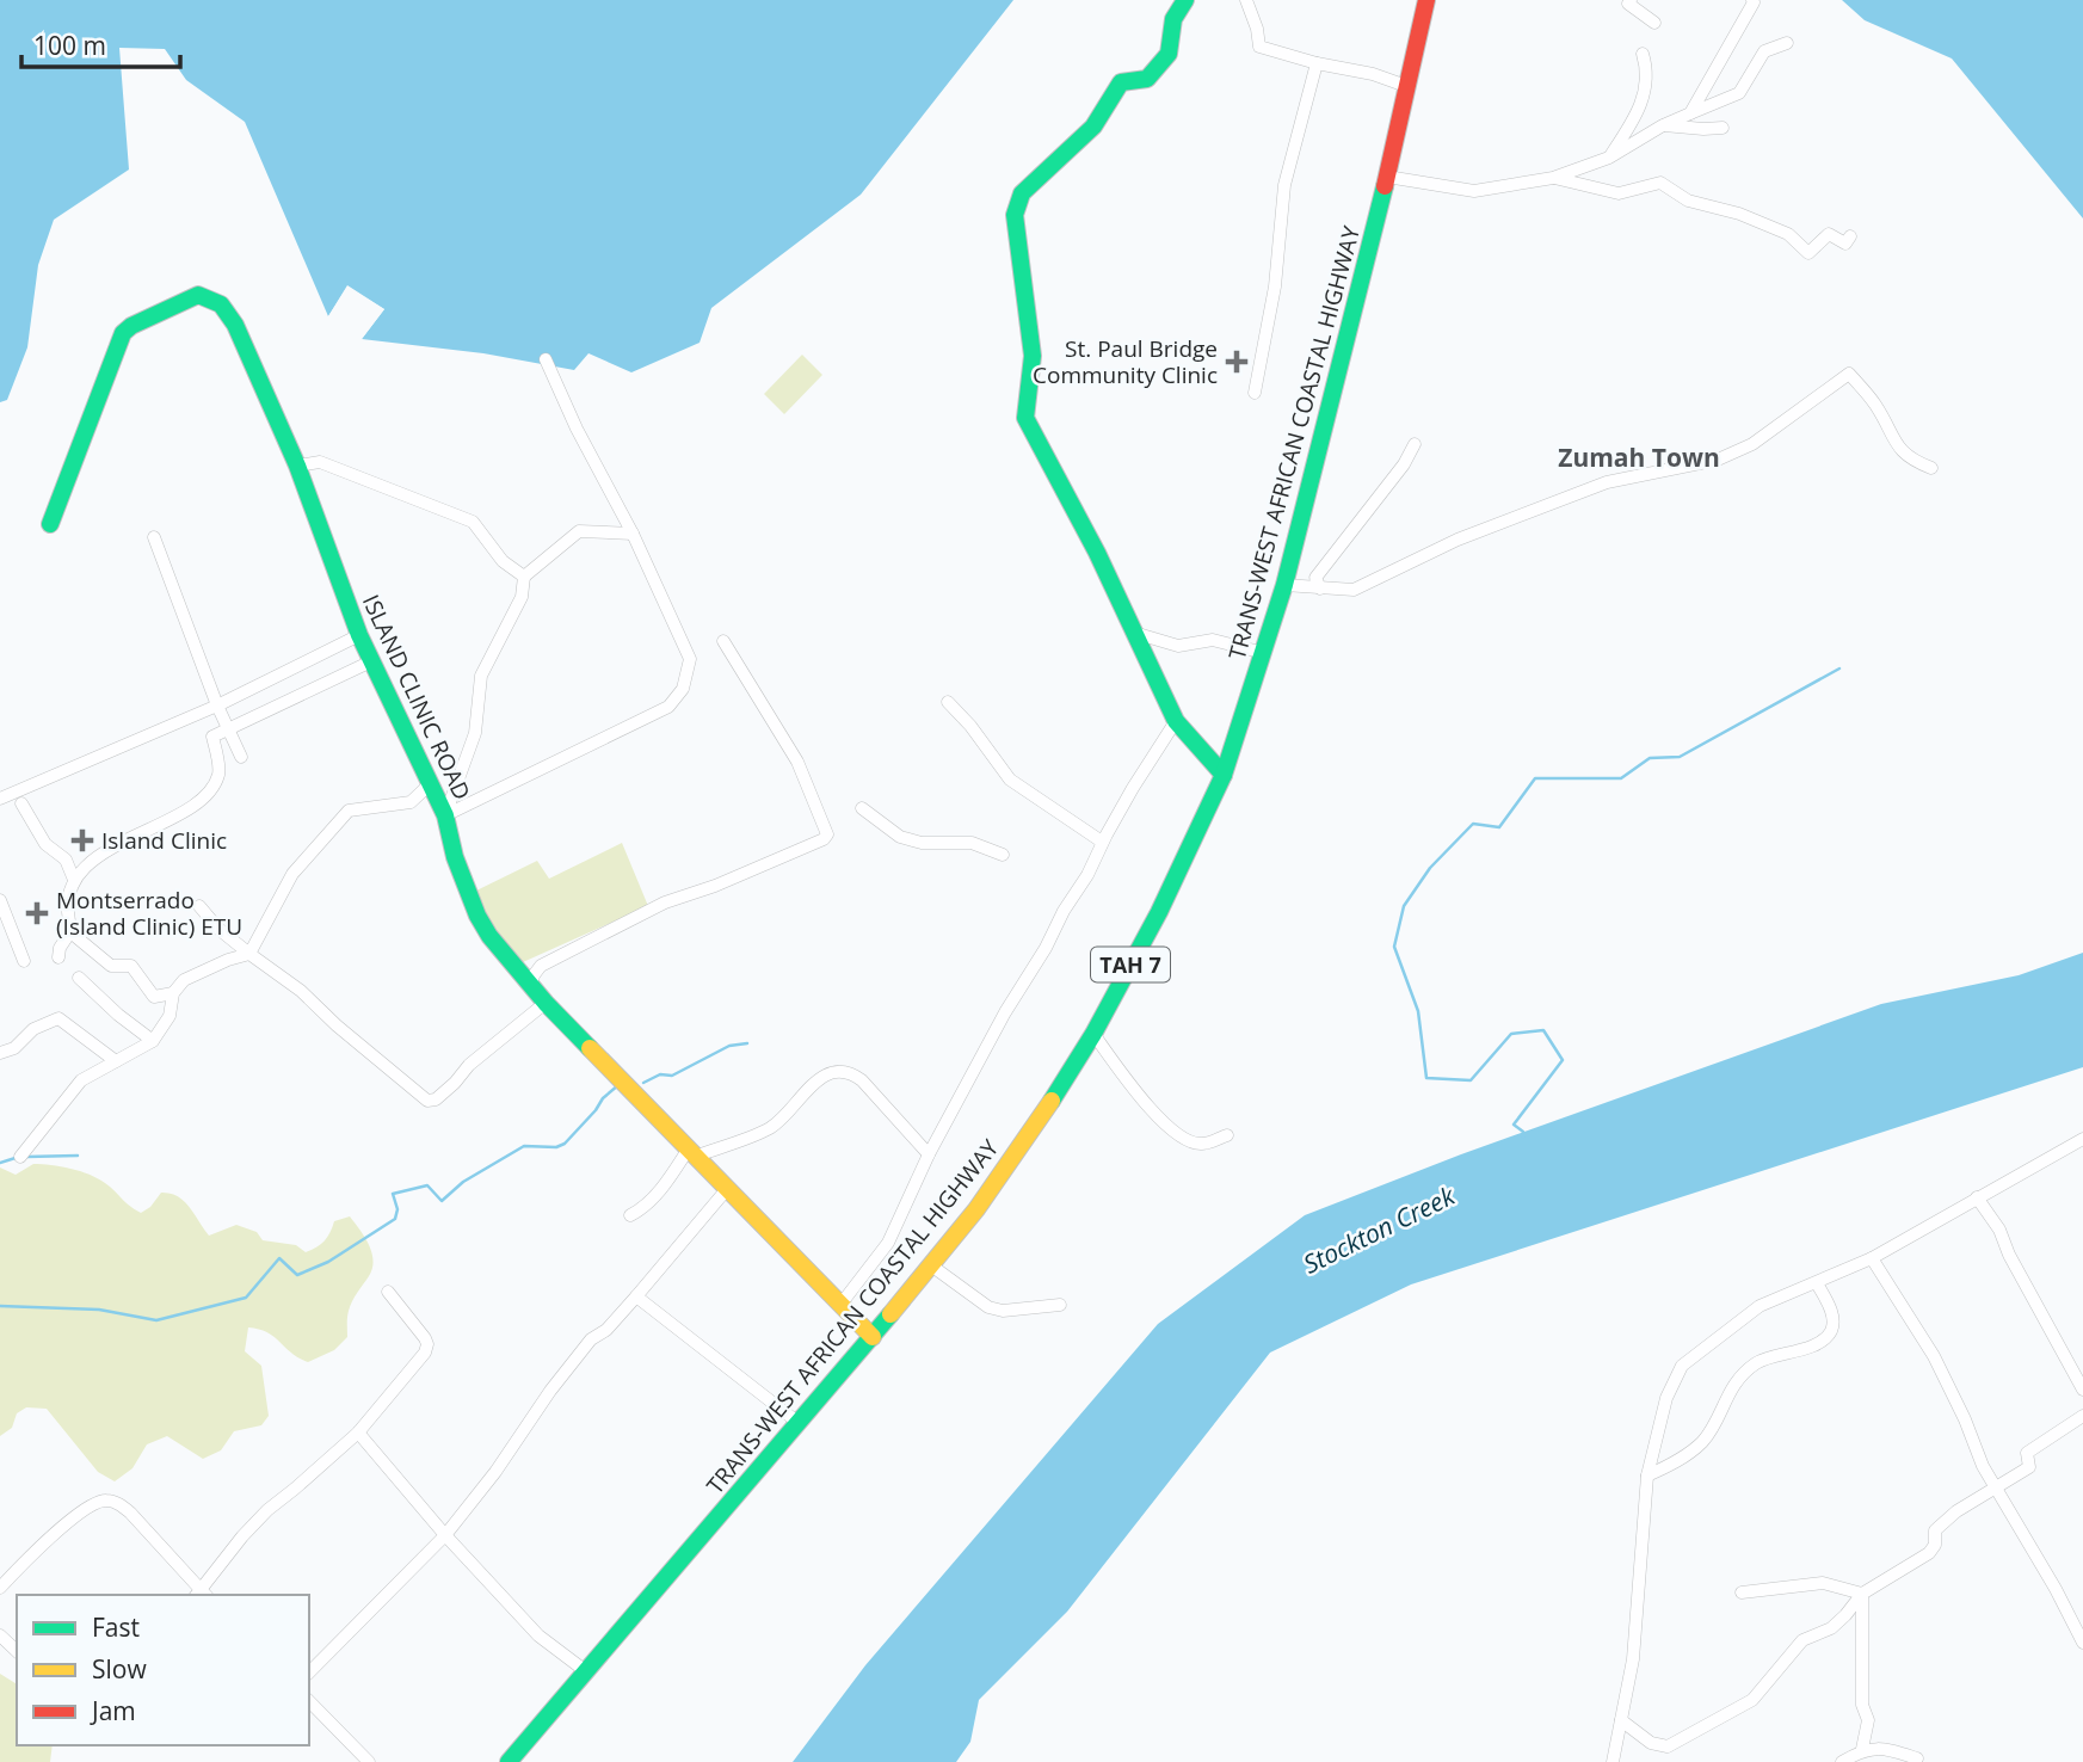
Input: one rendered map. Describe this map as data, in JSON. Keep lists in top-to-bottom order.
{
  "streets": {
    "main road": ["TRANS-WEST AFRICAN COASTAL HIGHWAY", "ISLAND CLINIC ROAD", "TAH 7"]
  },
  "crossings": [
    ["TRANS-WEST AFRICAN COASTAL HIGHWAY", "ISLAND CLINIC ROAD"]
  ],
  "districts": ["Zumah Town"],
  "water": ["Stockton Creek"],
  "places": {
    "health": ["St. Paul Bridge Community Clinic", "Island Clinic", "Montserrado (Island Clinic) ETU"]
  },
  "legend": ["Fast", "Slow", "Jam"],
  "scale_bar": "100 m"
}
